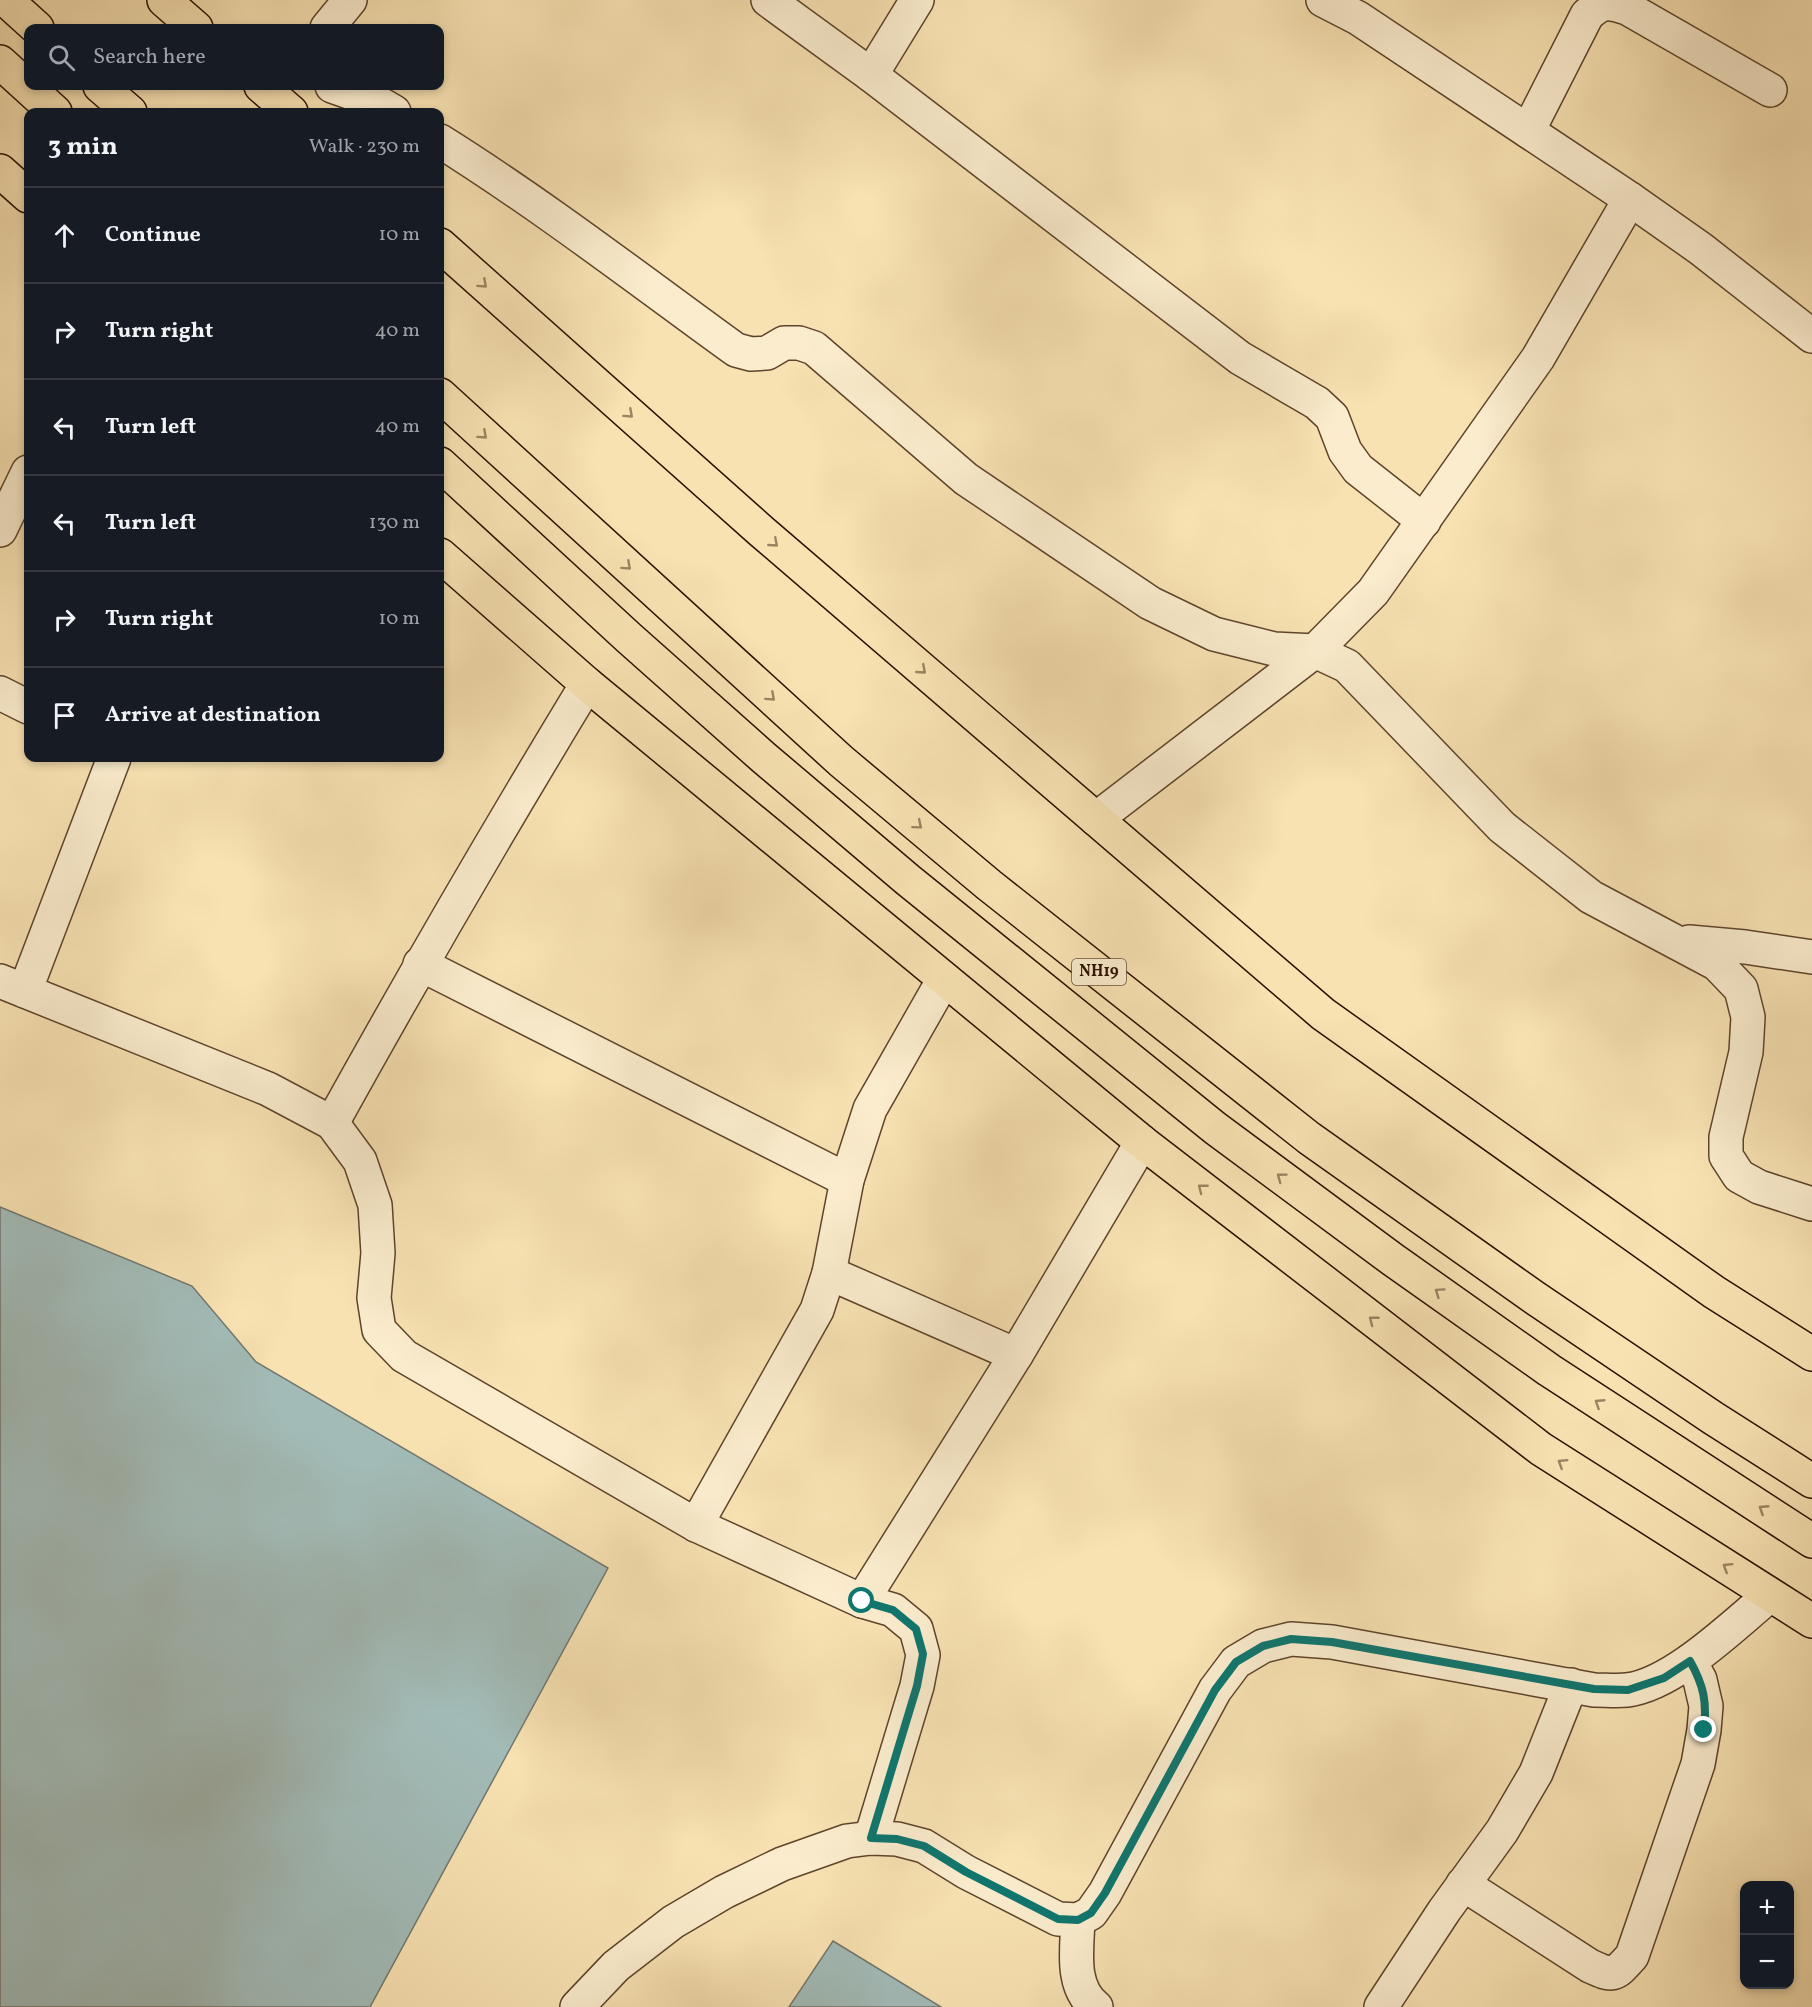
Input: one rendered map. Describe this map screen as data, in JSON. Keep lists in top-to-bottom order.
{
  "streets": {
    "main road": ["NH19"]
  },
  "page": {
    "search": "Search here",
    "heading": ["3 min", "Walk · 230 m"],
    "list": [
      ["Continue", "10 m"],
      ["Turn right", "40 m"],
      ["Turn left", "40 m"],
      ["Turn left", "130 m"],
      ["Turn right", "10 m"],
      "Arrive at destination"
    ],
    "map_buttons": ["+", "−"]
  }
}
